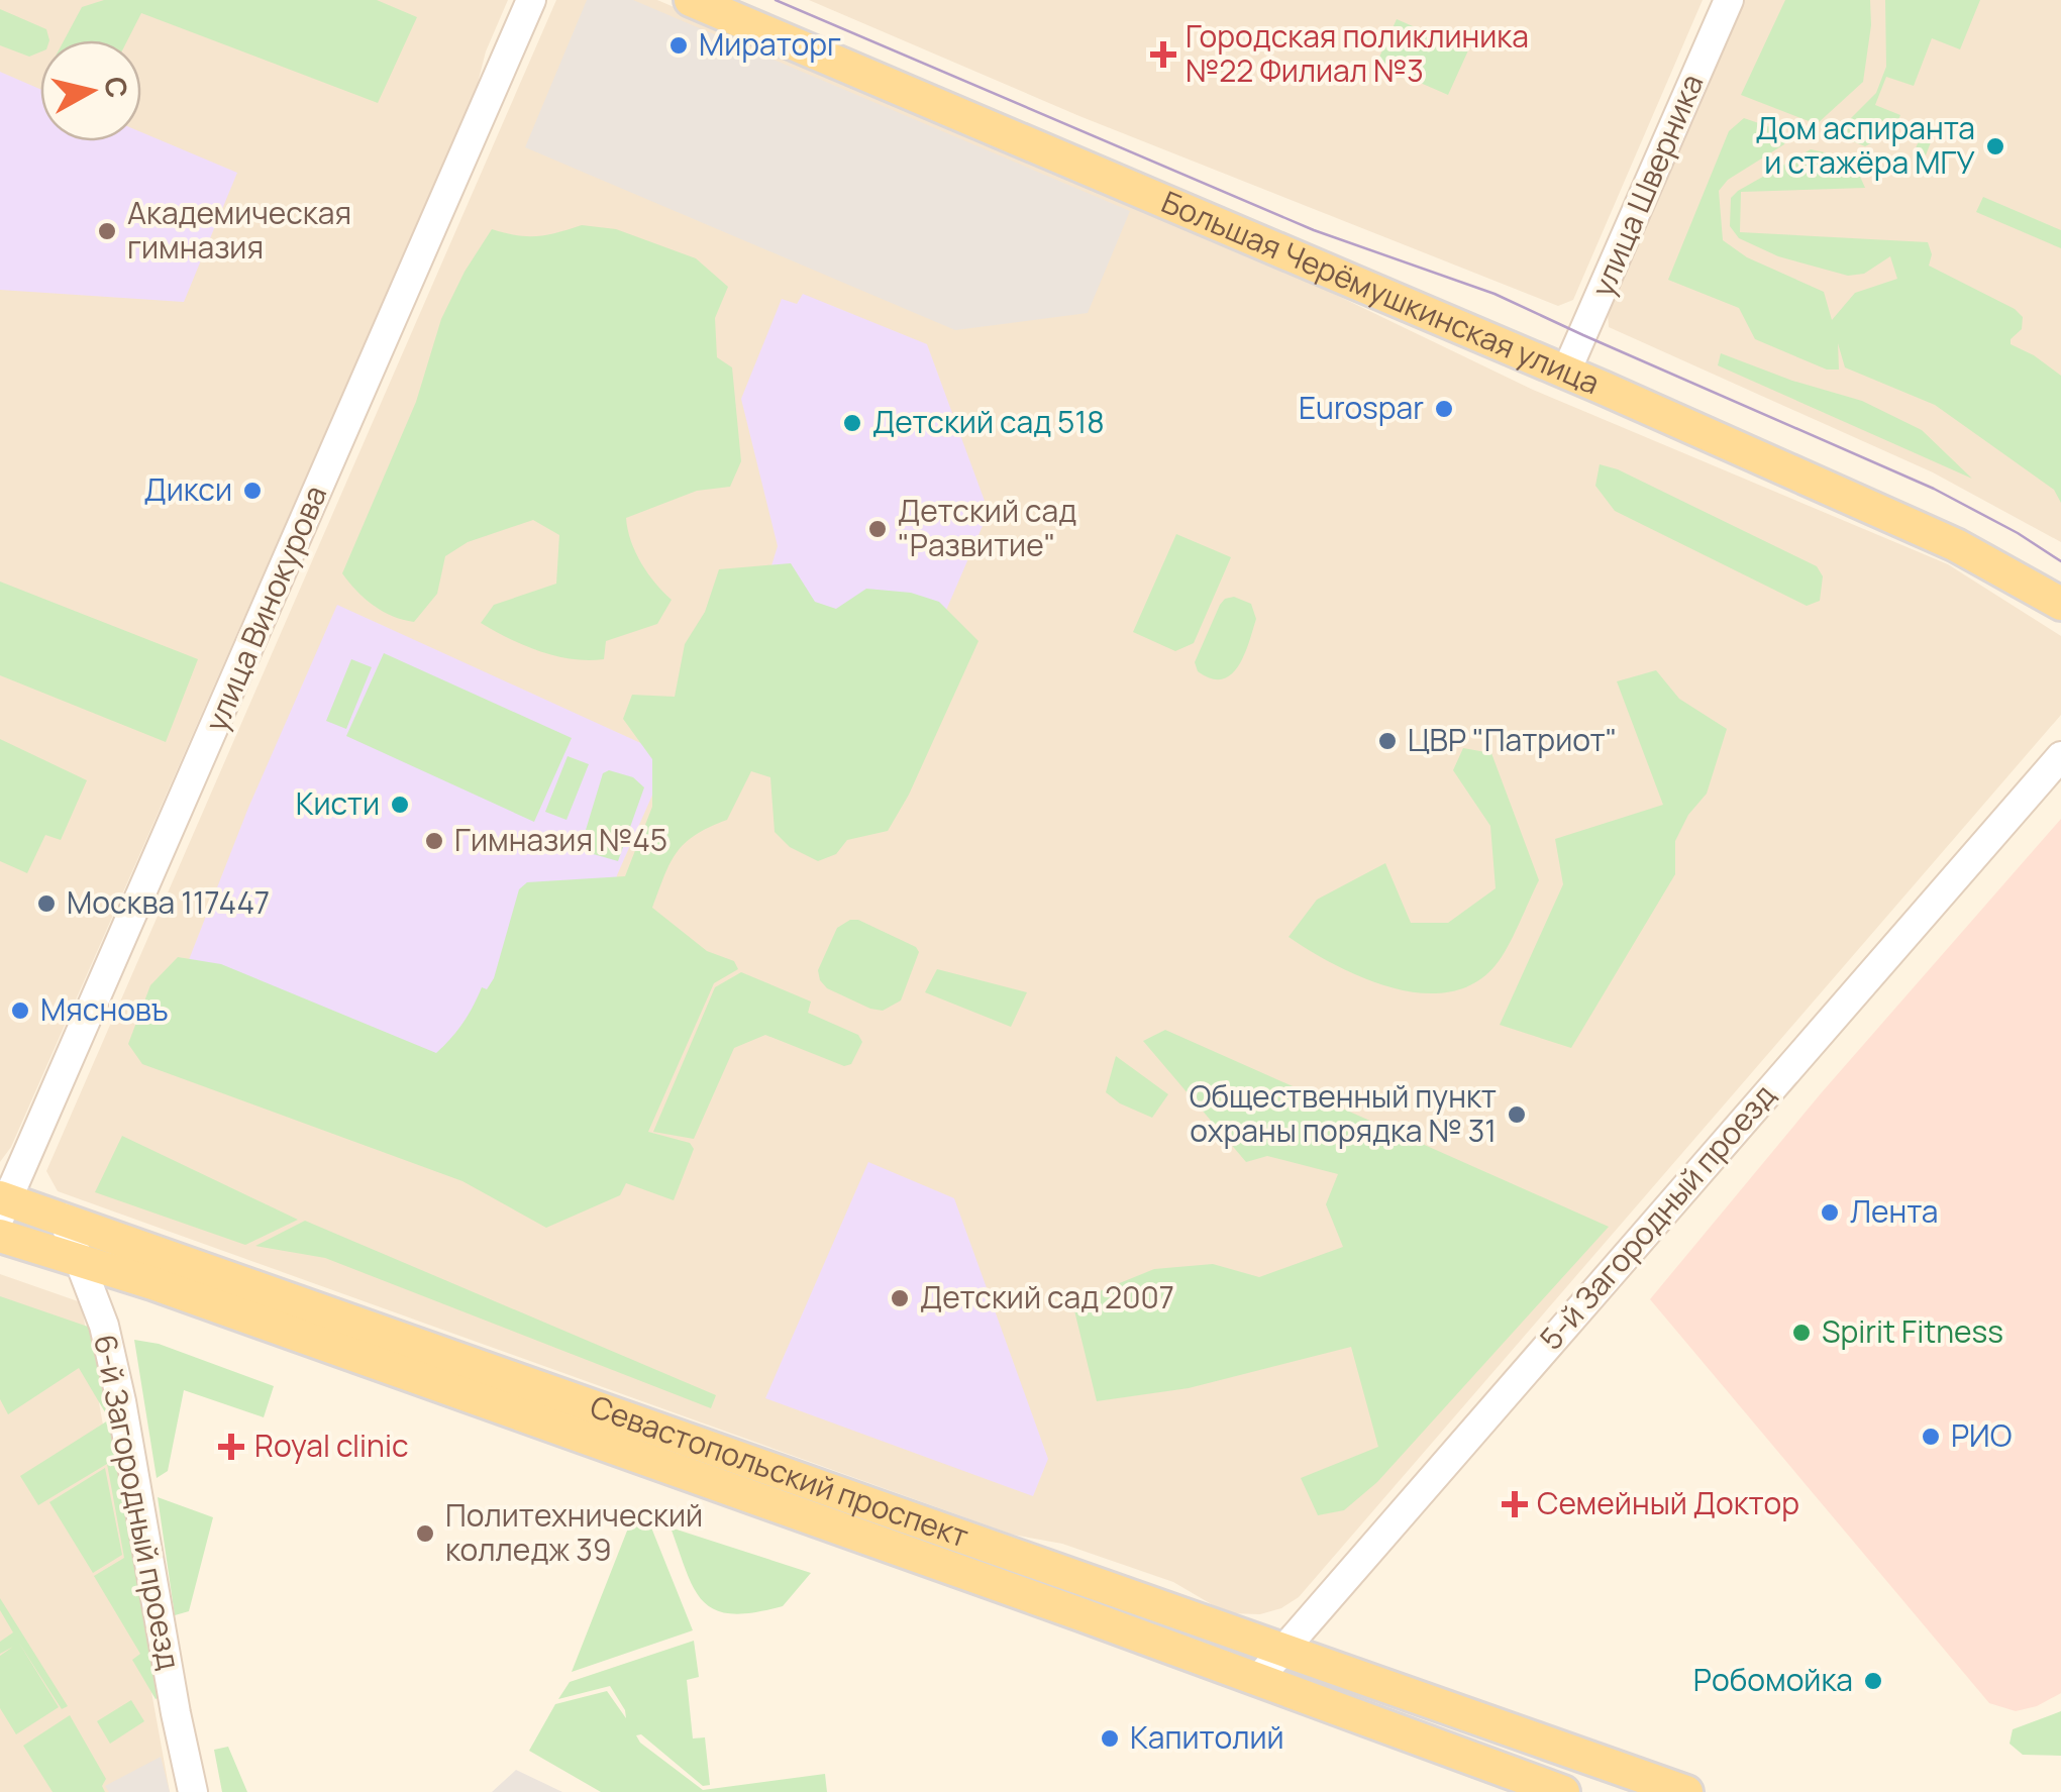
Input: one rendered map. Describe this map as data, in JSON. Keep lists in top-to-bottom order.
{
  "streets": {
    "main road": ["Большая Черёмушкинская улица", "Севастопольский проспект"],
    "street": [
      "улица Шверника",
      "улица Винокурова",
      "5-й Загородный проезд",
      "6-й Загородный проезд"
    ]
  },
  "crossings": [
    ["улица Шверника", "Большая Черёмушкинская улица"],
    ["улица Винокурова", "Севастопольский проспект"],
    ["5-й Загородный проезд", "Севастопольский проспект"],
    ["Севастопольский проспект", "6-й Загородный проезд"]
  ],
  "places": {
    "other": [
      "Мираторг",
      "Дом аспиранта и стажёра МГУ",
      "Академическая гимназия",
      "Eurospar",
      "Детский сад 518",
      "Дикси",
      "Детский сад \"Развитие\"",
      "ЦВР \"Патриот\"",
      "Кисти",
      "Гимназия №45",
      "Москва 117447",
      "Мясновъ",
      "Общественный пункт охраны порядка № 31",
      "Лента",
      "Детский сад 2007",
      "Spirit Fitness",
      "РИО",
      "Политехнический колледж 39",
      "Робомойка",
      "Капитолий"
    ],
    "health": ["Городская поликлиника №22 Филиал №3", "Royal clinic", "Семейный Доктор"]
  },
  "north": "right"
}
